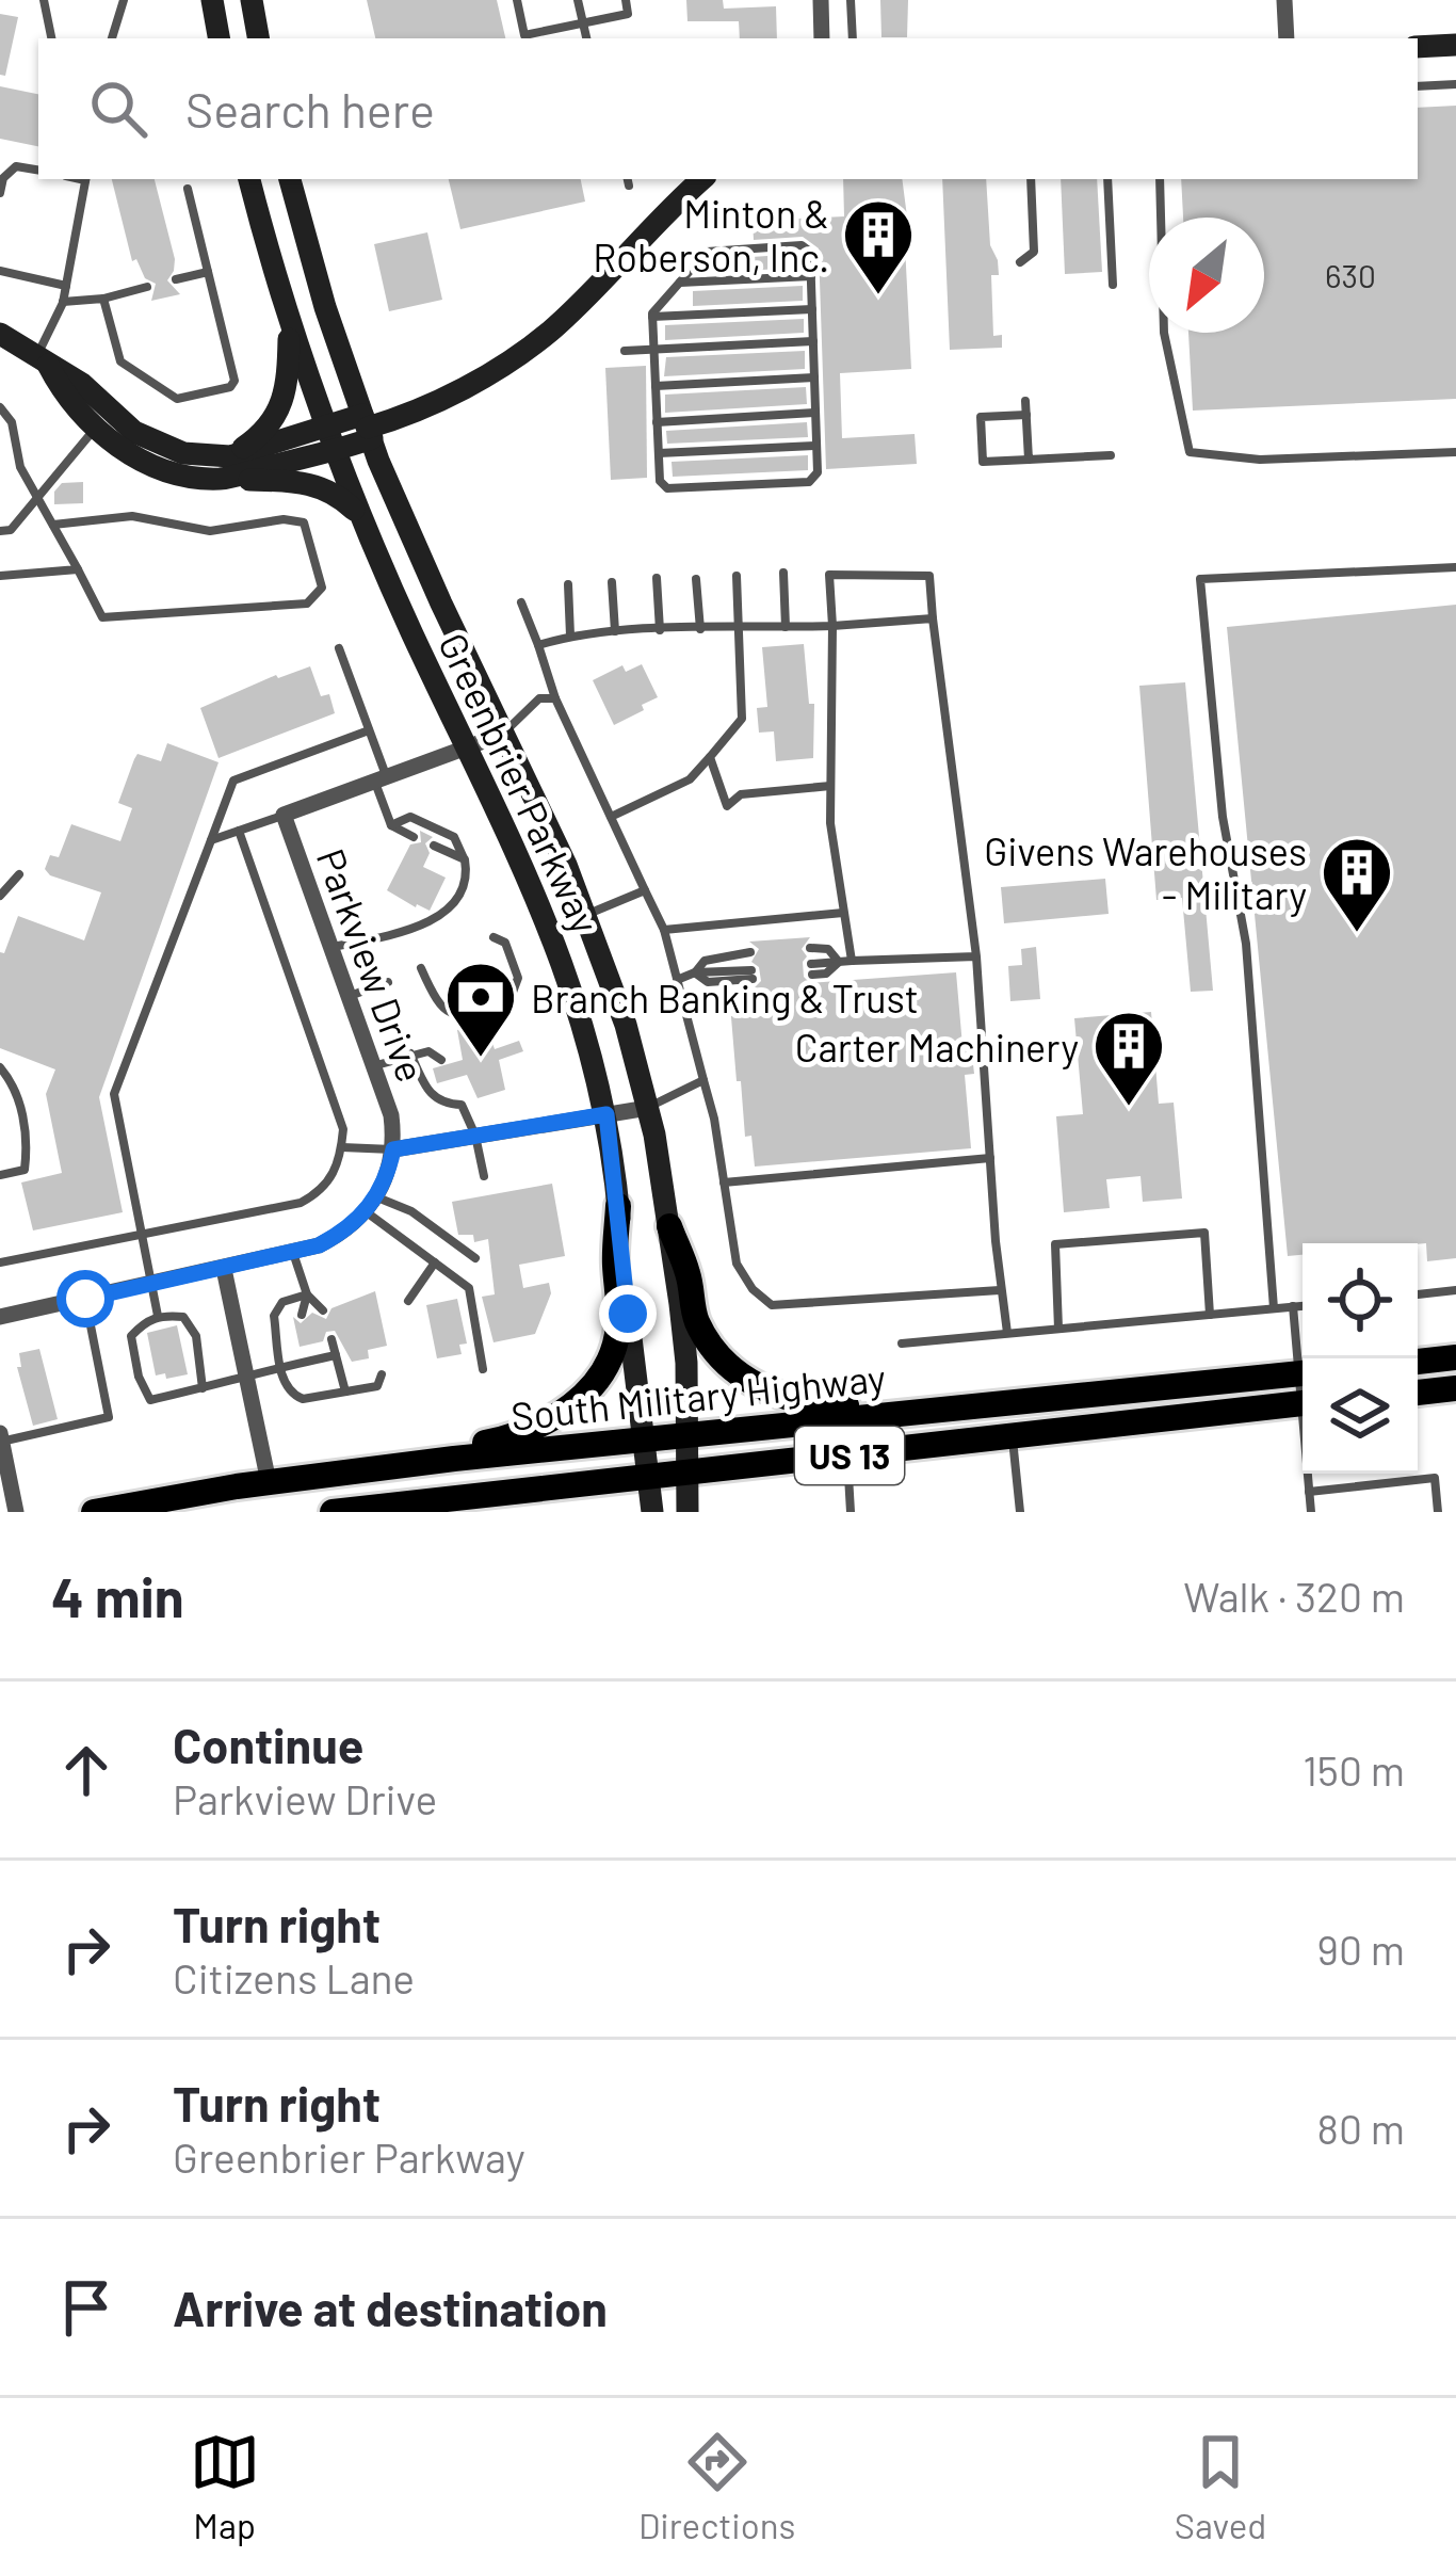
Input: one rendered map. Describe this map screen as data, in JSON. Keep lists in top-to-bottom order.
{
  "streets": {
    "main road": ["Greenbrier Parkway", "South Military Highway", "US 13"],
    "street": ["Parkview Drive"]
  },
  "crossings": [
    ["Greenbrier Parkway", "Parkview Drive"],
    ["Greenbrier Parkway", "South Military Highway"]
  ],
  "places": {
    "building": ["Minton & Roberson, Inc.", "Givens Warehouses - Military", "Carter Machinery"],
    "bank": ["Branch Banking & Trust"]
  },
  "house_numbers": ["630"],
  "north": "bottom left",
  "page": {
    "search": "Search here",
    "heading": ["4 min", "Walk · 320 m"],
    "list": [
      ["Continue", "Parkview Drive", "150 m"],
      ["Turn right", "Citizens Lane", "90 m"],
      ["Turn right", "Greenbrier Parkway", "80 m"],
      "Arrive at destination"
    ],
    "nav": ["Map", "Directions", "Saved"]
  }
}
